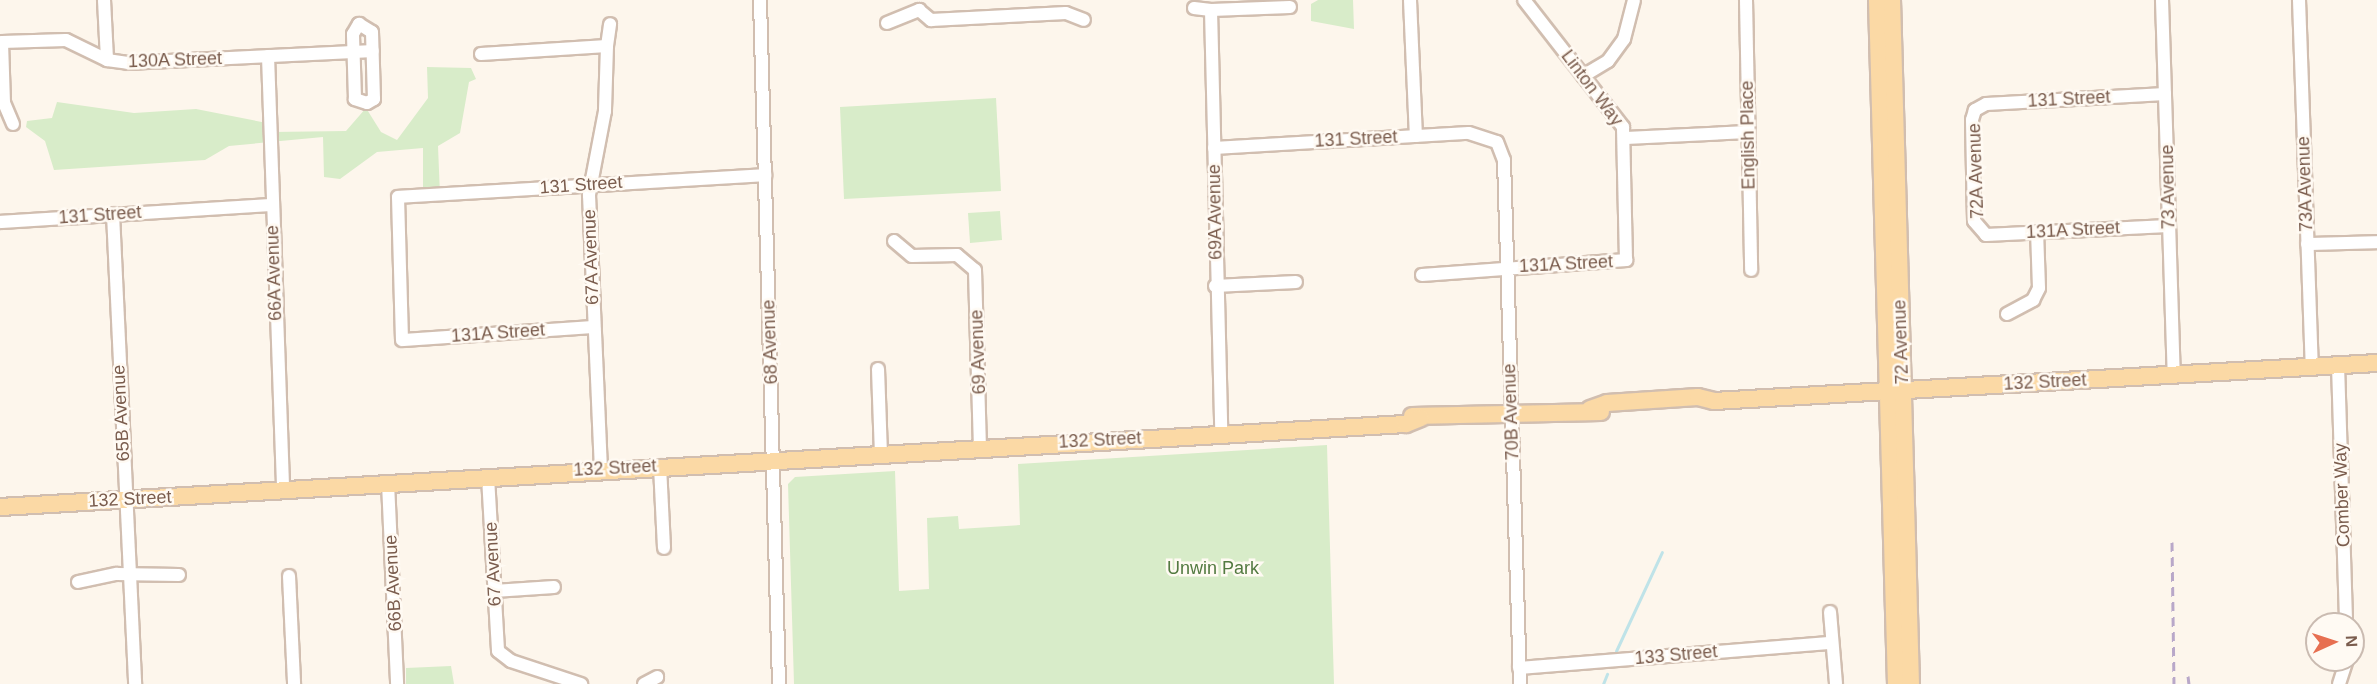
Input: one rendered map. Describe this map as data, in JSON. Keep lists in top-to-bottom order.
{
  "streets": {
    "main road": ["72 Avenue", "132 Street"],
    "street": [
      "130A Street",
      "Linton Way",
      "131 Street",
      "English Place",
      "72A Avenue",
      "73A Avenue",
      "73 Avenue",
      "69A Avenue",
      "131A Street",
      "67A Avenue",
      "66A Avenue",
      "68 Avenue",
      "69 Avenue",
      "70B Avenue",
      "65B Avenue",
      "Comber Way",
      "67 Avenue",
      "66B Avenue",
      "133 Street"
    ]
  },
  "crossings": [
    ["130A Street", "66A Avenue"],
    ["Linton Way", "131A Street"],
    ["131 Street", "72A Avenue"],
    ["131 Street", "73 Avenue"],
    ["131 Street", "69A Avenue"],
    ["131 Street", "131A Street"],
    ["131 Street", "67A Avenue"],
    ["131 Street", "66A Avenue"],
    ["131 Street", "68 Avenue"],
    ["131 Street", "70B Avenue"],
    ["131 Street", "65B Avenue"],
    ["72A Avenue", "131A Street"],
    ["73A Avenue", "132 Street"],
    ["73 Avenue", "131A Street"],
    ["73 Avenue", "132 Street"],
    ["69A Avenue", "132 Street"],
    ["131A Street", "67A Avenue"],
    ["131A Street", "70B Avenue"],
    ["67A Avenue", "132 Street"],
    ["66A Avenue", "132 Street"],
    ["68 Avenue", "132 Street"],
    ["72 Avenue", "132 Street"],
    ["69 Avenue", "132 Street"],
    ["132 Street", "70B Avenue"],
    ["132 Street", "65B Avenue"],
    ["132 Street", "Comber Way"],
    ["132 Street", "67 Avenue"],
    ["132 Street", "66B Avenue"],
    ["70B Avenue", "133 Street"]
  ],
  "parks": ["Unwin Park"],
  "north": "right"
}
